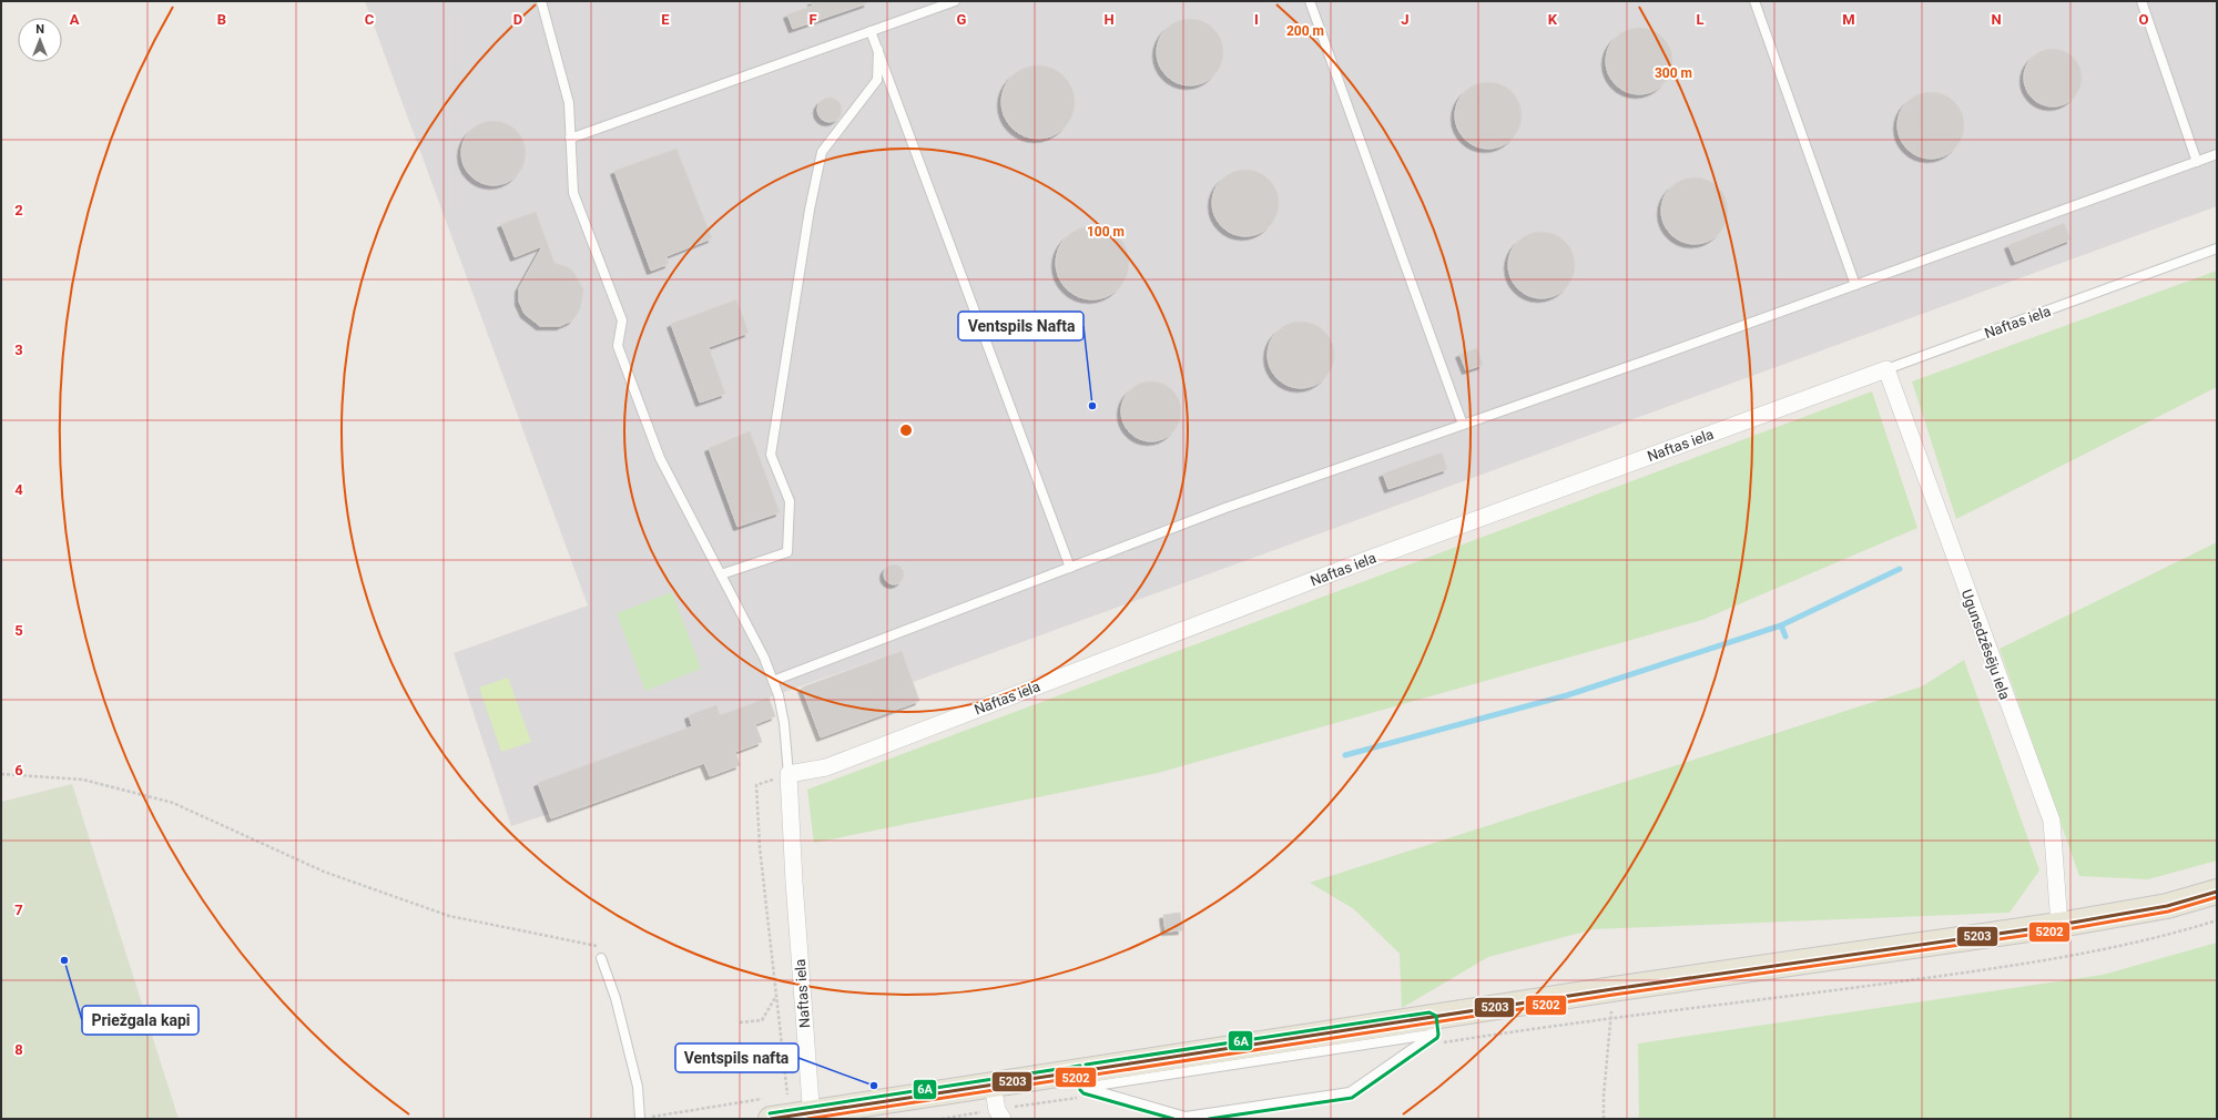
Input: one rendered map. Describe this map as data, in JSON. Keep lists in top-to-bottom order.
{
  "streets": {
    "street": ["Naftas iela", "Ugunsdzēsēju iela"]
  },
  "crossings": [
    ["Naftas iela", "Ugunsdzēsēju iela"]
  ],
  "places": ["Ventspils Nafta", "Priežgala kapi", "Ventspils nafta"],
  "lines": ["transit line 5203", "transit line 5202", "transit line 6A"],
  "north": "top",
  "grid": {
    "columns": [
      "A",
      "B",
      "C",
      "D",
      "E",
      "F",
      "G",
      "H",
      "I",
      "J",
      "K",
      "L",
      "M",
      "N",
      "O"
    ],
    "rows": [
      "2",
      "3",
      "4",
      "5",
      "6",
      "7",
      "8"
    ]
  },
  "rings": ["200 m", "300 m", "100 m"]
}
